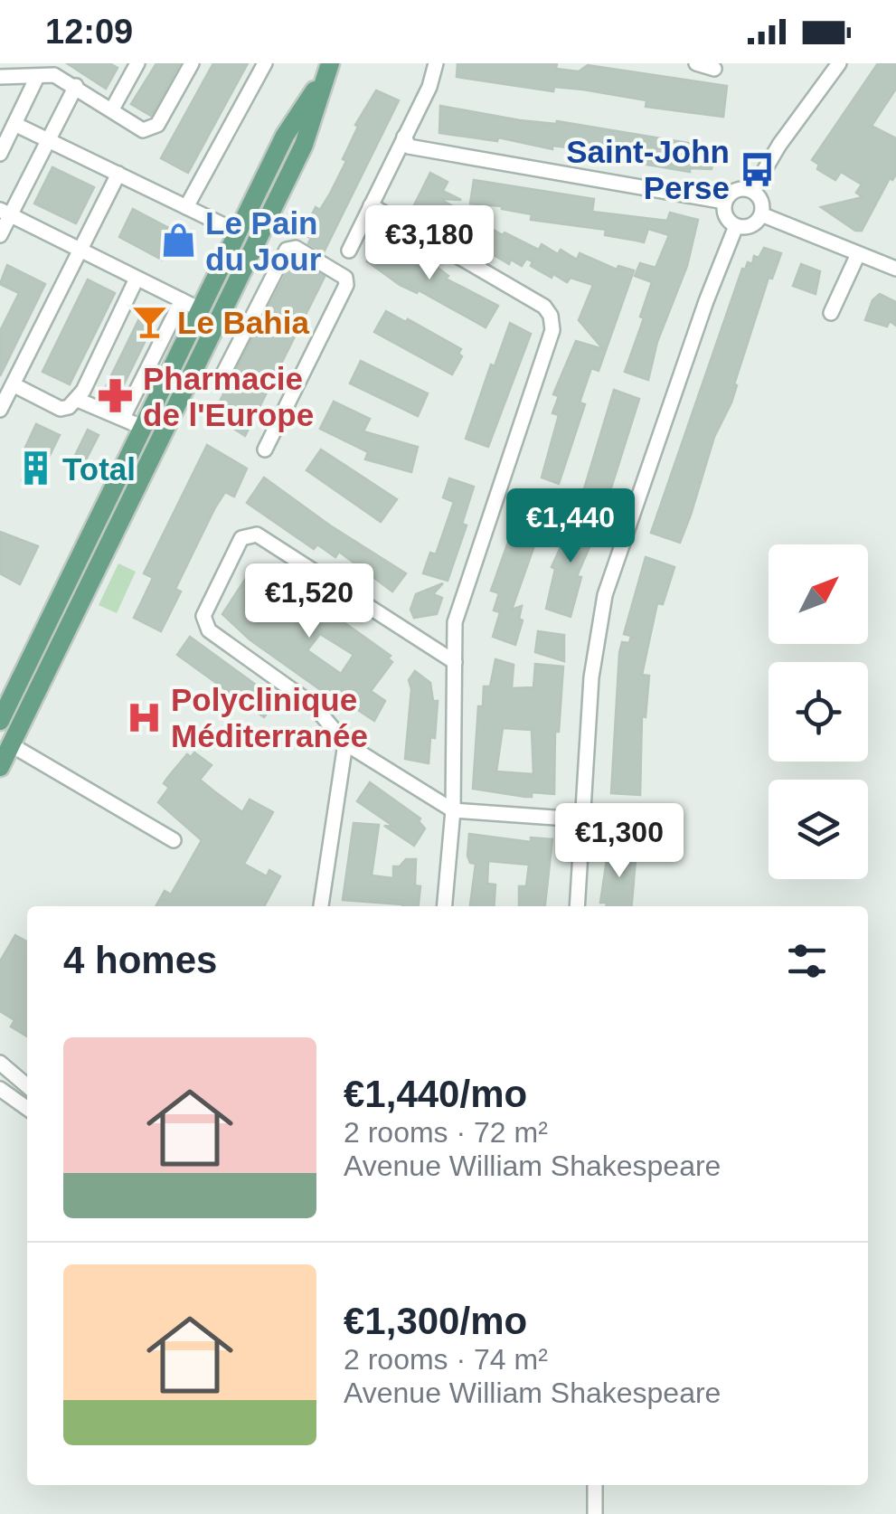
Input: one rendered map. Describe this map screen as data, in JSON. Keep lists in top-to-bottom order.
{
  "places": {
    "bus stop": ["Saint-John Perse"],
    "shop": ["Le Pain du Jour"],
    "bar": ["Le Bahia"],
    "pharmacy": ["Pharmacie de l'Europe"],
    "building": ["Total"],
    "hospital": ["Polyclinique Méditerranée"]
  },
  "north": "top right",
  "page": {
    "status": "12:09",
    "price": [
      "€3,180",
      "€1,440",
      "€1,520",
      "€1,300"
    ],
    "heading": "4 homes",
    "list": [
      {
        "name": "€1,440/mo",
        "note": "2 rooms · 72 m² · Avenue William Shakespeare"
      },
      {
        "name": "€1,300/mo",
        "note": "2 rooms · 74 m² · Avenue William Shakespeare"
      }
    ]
  }
}
